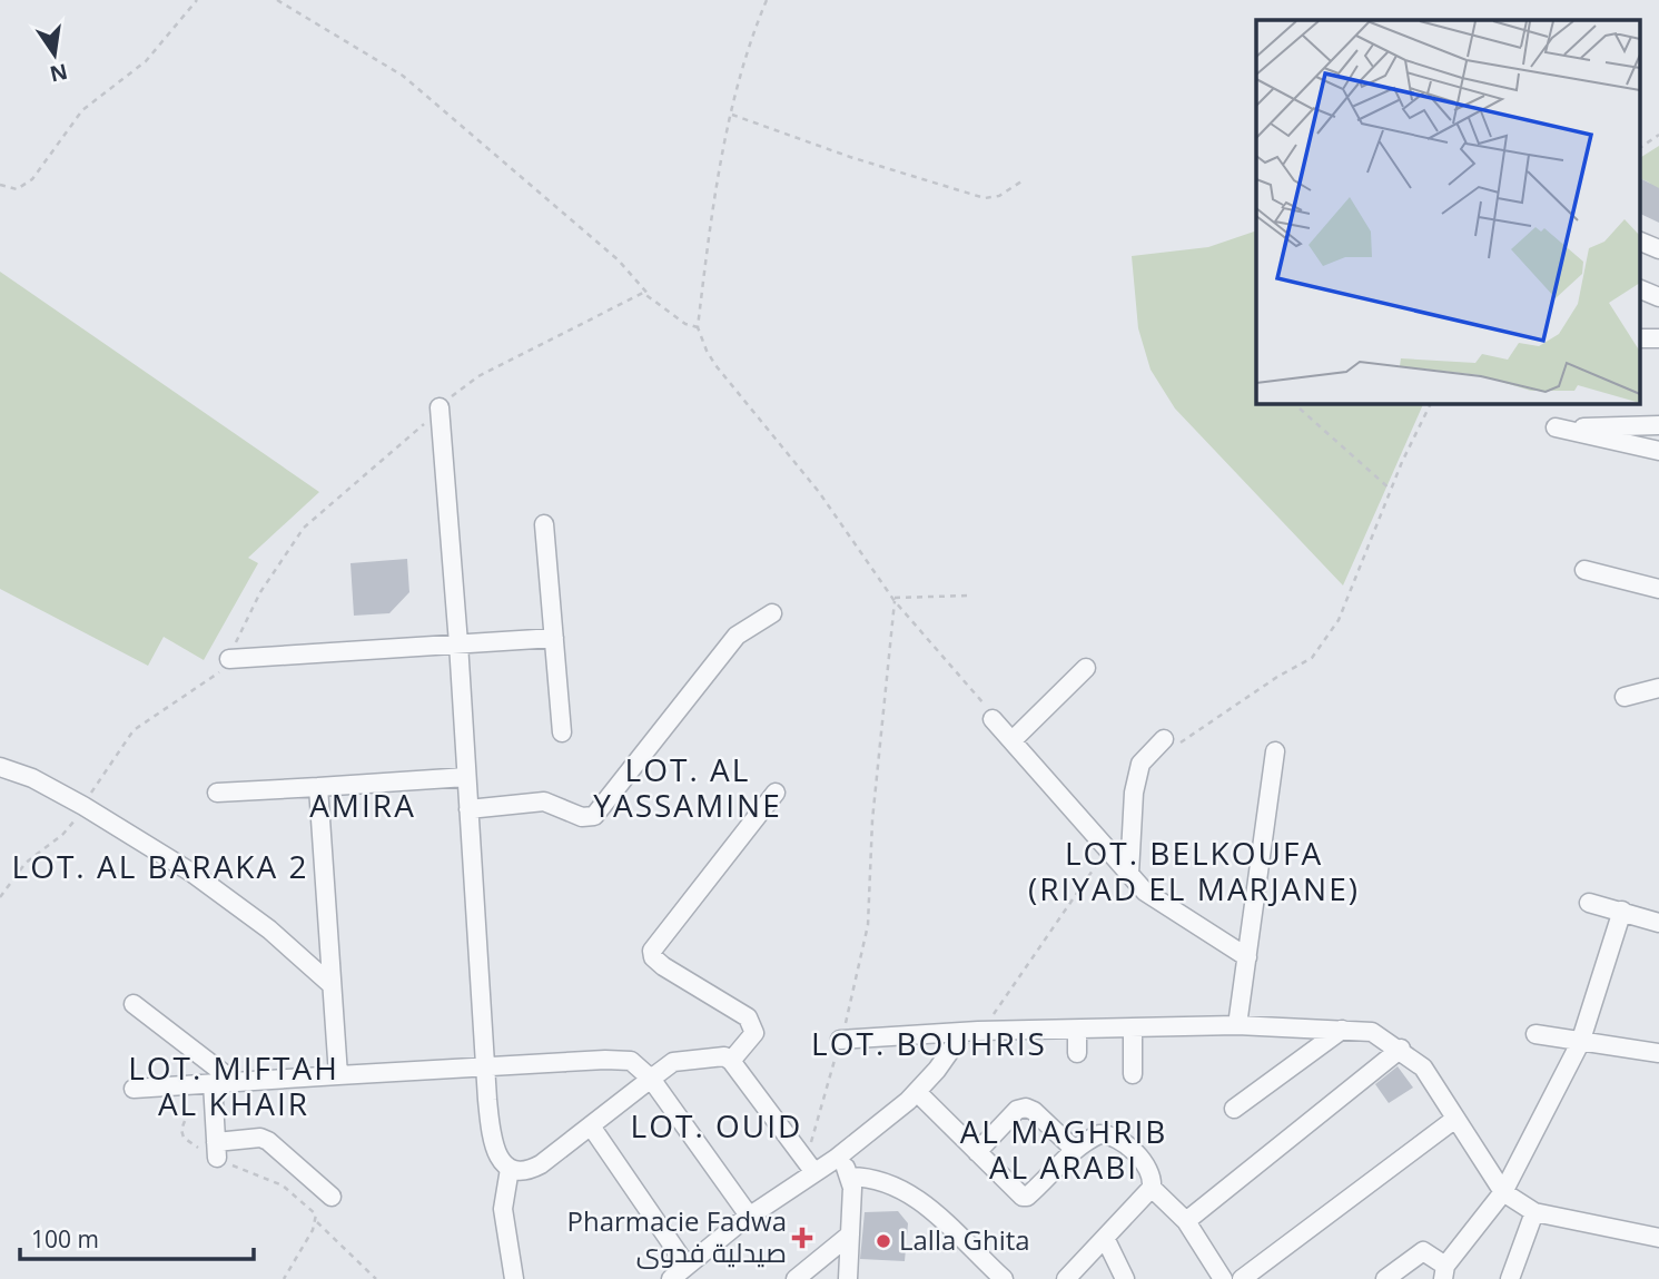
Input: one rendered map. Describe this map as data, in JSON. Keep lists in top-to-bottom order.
{
  "districts": [
    "LOT. AL YASSAMINE",
    "AMIRA",
    "LOT. BELKOUFA (RIYAD EL MARJANE)",
    "LOT. AL BARAKA 2",
    "LOT. BOUHRIS",
    "LOT. MIFTAH AL KHAIR",
    "LOT. OUID",
    "AL MAGHRIB AL ARABI"
  ],
  "places": {
    "health": ["Pharmacie Fadwa صيدلية فدوى"],
    "other": ["Lalla Ghita"]
  },
  "scale_bar": "100 m",
  "north": "bottom"
}
